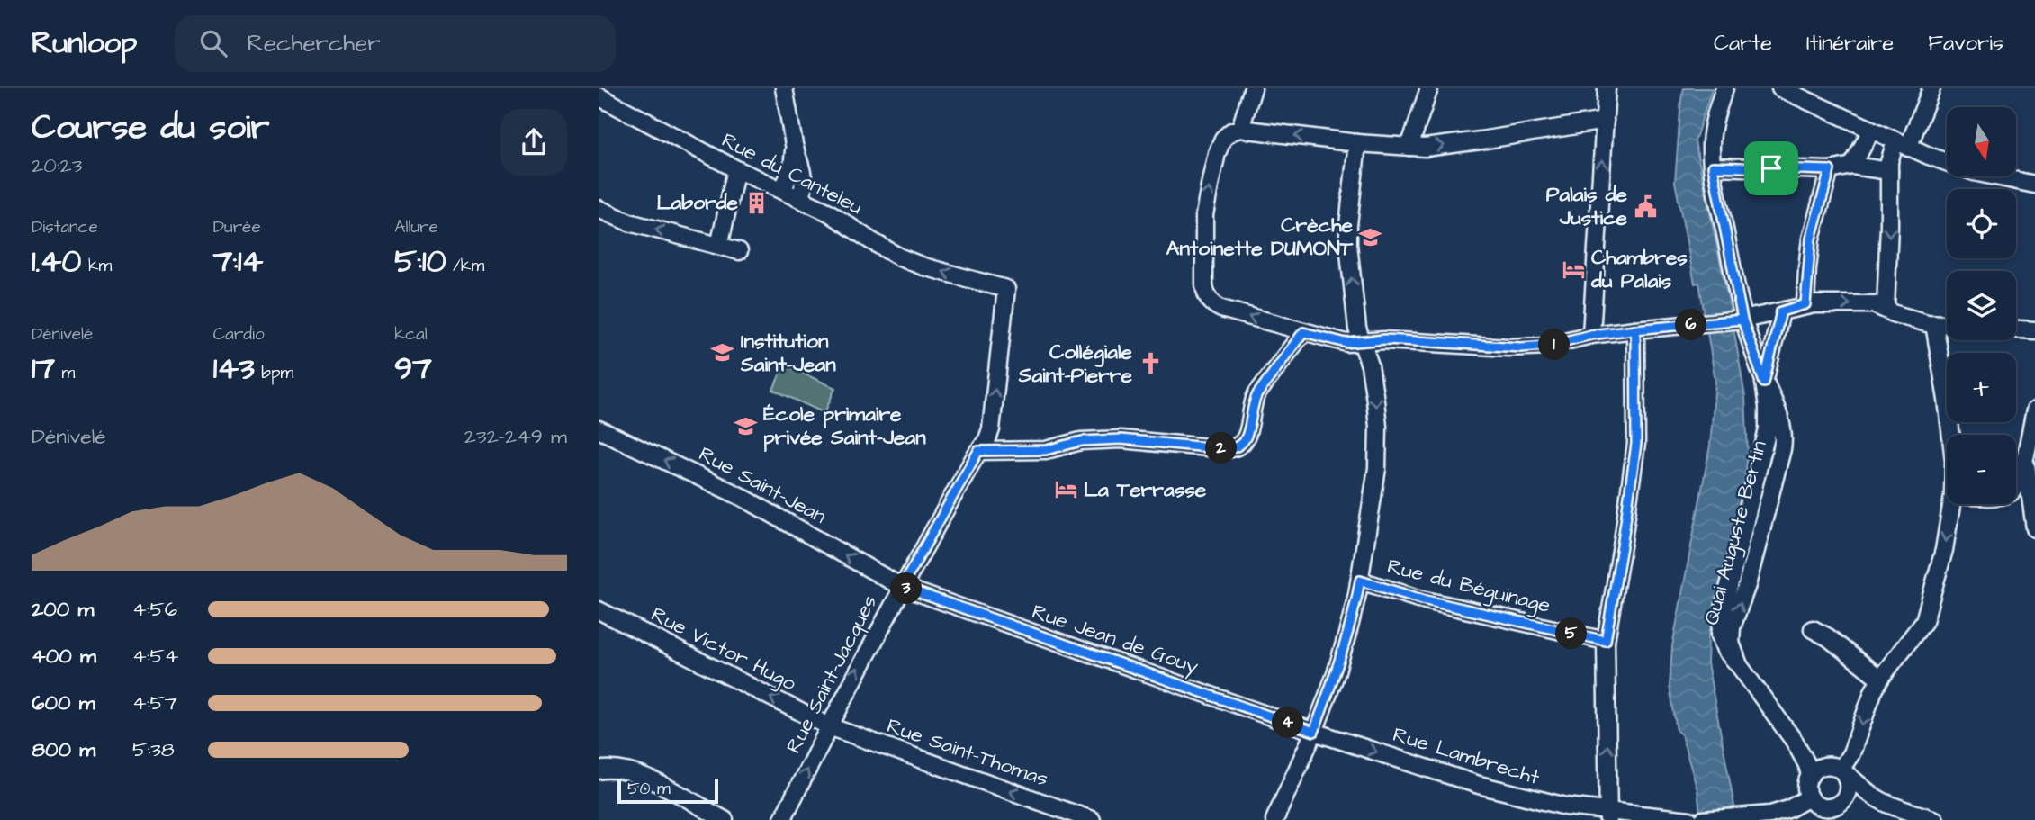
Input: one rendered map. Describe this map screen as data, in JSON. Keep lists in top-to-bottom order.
{
  "streets": {
    "street": [
      "Rue du Canteleu",
      "Rue Saint-Jean",
      "Quai Auguste Bertin",
      "Rue du Béguinage",
      "Rue Jean de Gouy",
      "Rue Victor Hugo",
      "Rue Saint-Jacques",
      "Rue Saint-Thomas",
      "Rue Lambrecht"
    ]
  },
  "crossings": [
    ["Rue du Canteleu", "Rue Saint-Jacques"],
    ["Rue Saint-Jean", "Rue Jean de Gouy"],
    ["Rue Saint-Jean", "Rue Saint-Jacques"],
    ["Rue Jean de Gouy", "Rue Saint-Jacques"],
    ["Rue Jean de Gouy", "Rue Lambrecht"],
    ["Rue Victor Hugo", "Rue Saint-Jacques"],
    ["Rue Victor Hugo", "Rue Saint-Thomas"],
    ["Rue Saint-Jacques", "Rue Saint-Thomas"]
  ],
  "one_way": [
    "Rue du Canteleu",
    "Rue Saint-Jean",
    "Rue Saint-Jacques",
    "Rue Saint-Thomas",
    "Rue Lambrecht"
  ],
  "places": {
    "building": ["Laborde"],
    "public building": ["Palais de Justice"],
    "school or university": ["Crèche Antoinette DUMONT", "Institution Saint-Jean", "École primaire privée Saint-Jean"],
    "hotel": ["Chambres du Palais", "La Terrasse"],
    "church": ["Collégiale Saint-Pierre"]
  },
  "scale_bar": "50 m",
  "north": "bottom",
  "page": {
    "header": "Runloop",
    "search": "Rechercher",
    "nav": ["Carte", "Itinéraire", "Favoris"],
    "heading": ["Course du soir", "20:23"],
    "map_buttons": ["+", "−"],
    "stats": [
      ["Distance", "1.40 km"],
      ["Durée", "7:14"],
      ["Allure", "5:10 /km"],
      ["Dénivelé", "17 m"],
      ["Cardio", "143 bpm"],
      ["kcal", "97"]
    ],
    "pins": [
      "6",
      "1",
      "2",
      "3",
      "5",
      "4"
    ],
    "chart": ["Dénivelé", "232–249 m"],
    "list": [
      {
        "name": "200 m",
        "note": "4:56"
      },
      {
        "name": "400 m",
        "note": "4:54"
      },
      {
        "name": "600 m",
        "note": "4:57"
      },
      {
        "name": "800 m",
        "note": "5:38"
      }
    ],
    "scale": "50 m"
  }
}
